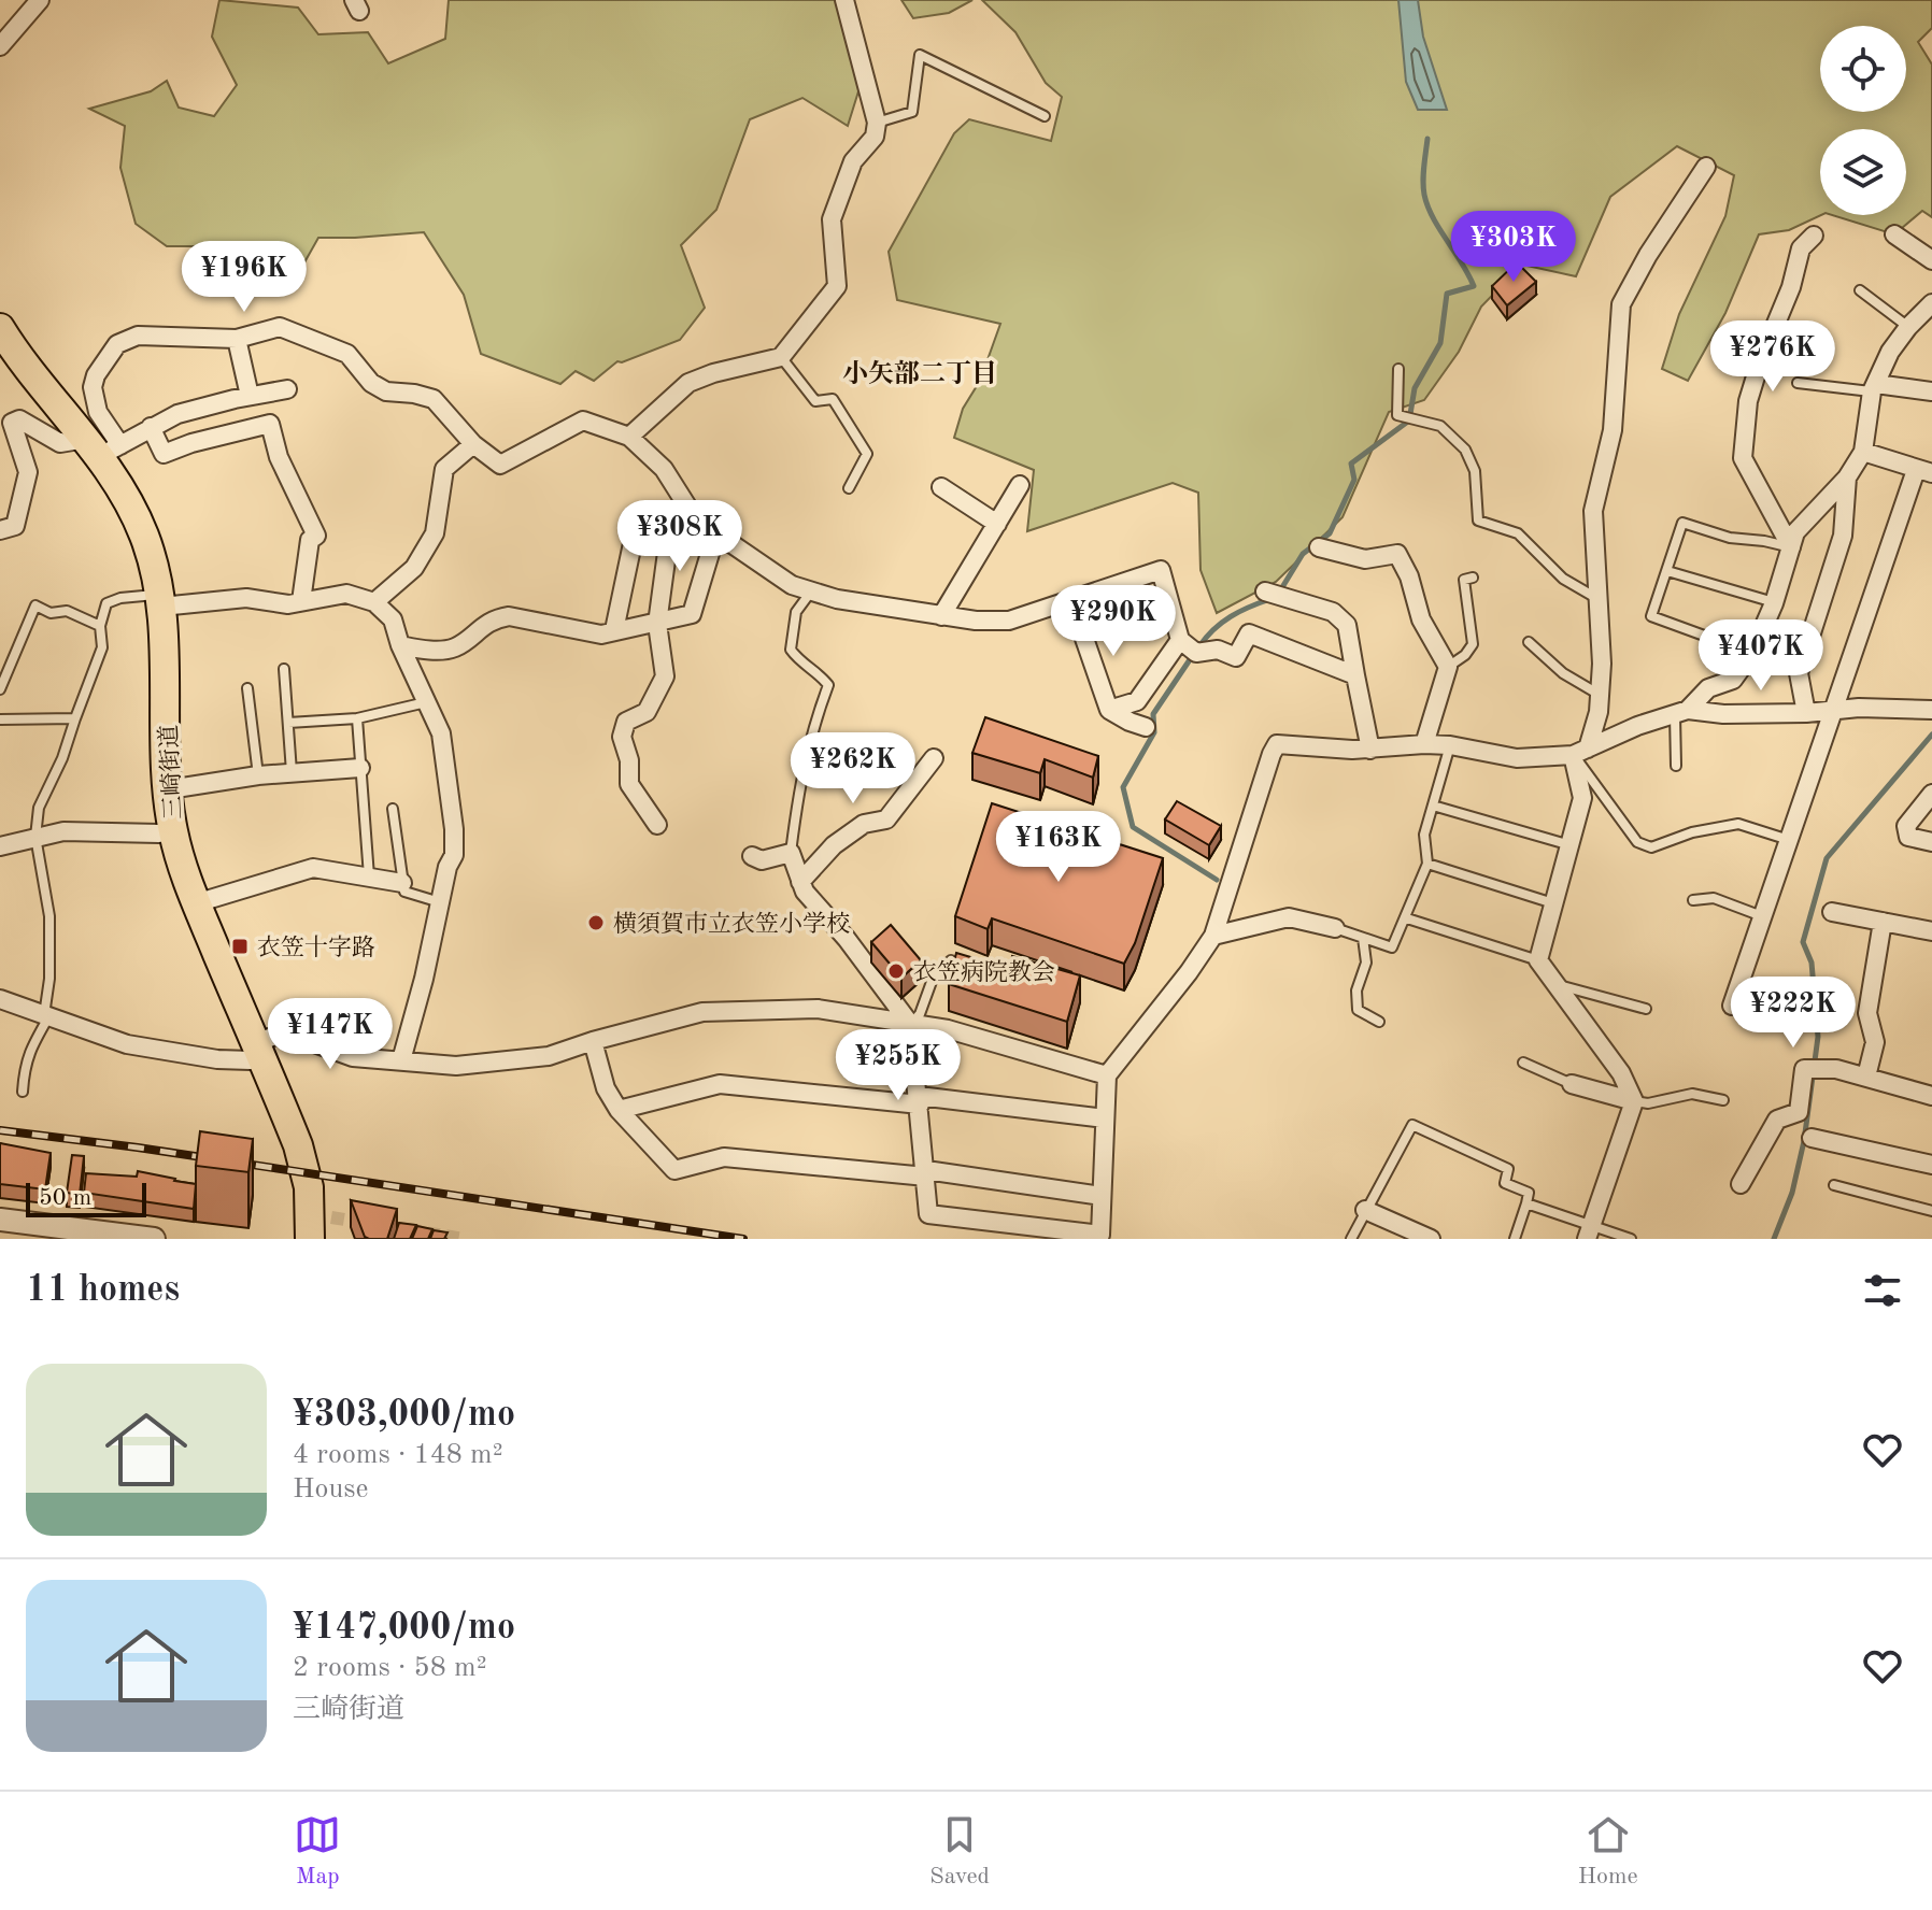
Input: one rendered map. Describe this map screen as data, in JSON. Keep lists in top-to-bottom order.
{
  "streets": {
    "main road": ["三崎街道"]
  },
  "districts": ["小矢部二丁目"],
  "places": {
    "other": ["横須賀市立衣笠小学校", "衣笠病院教会"],
    "transit": ["衣笠十字路"]
  },
  "scale_bar": "50 m",
  "page": {
    "price": [
      "¥303K",
      "¥196K",
      "¥276K",
      "¥308K",
      "¥290K",
      "¥407K",
      "¥262K",
      "¥163K",
      "¥222K",
      "¥147K",
      "¥255K"
    ],
    "scale": "50 m",
    "heading": "11 homes",
    "list": [
      {
        "name": "¥303,000/mo",
        "note": "4 rooms · 148 m² · House"
      },
      {
        "name": "¥147,000/mo",
        "note": "2 rooms · 58 m² · 三崎街道"
      }
    ],
    "tabs": ["Map", "Saved", "Home"]
  }
}
